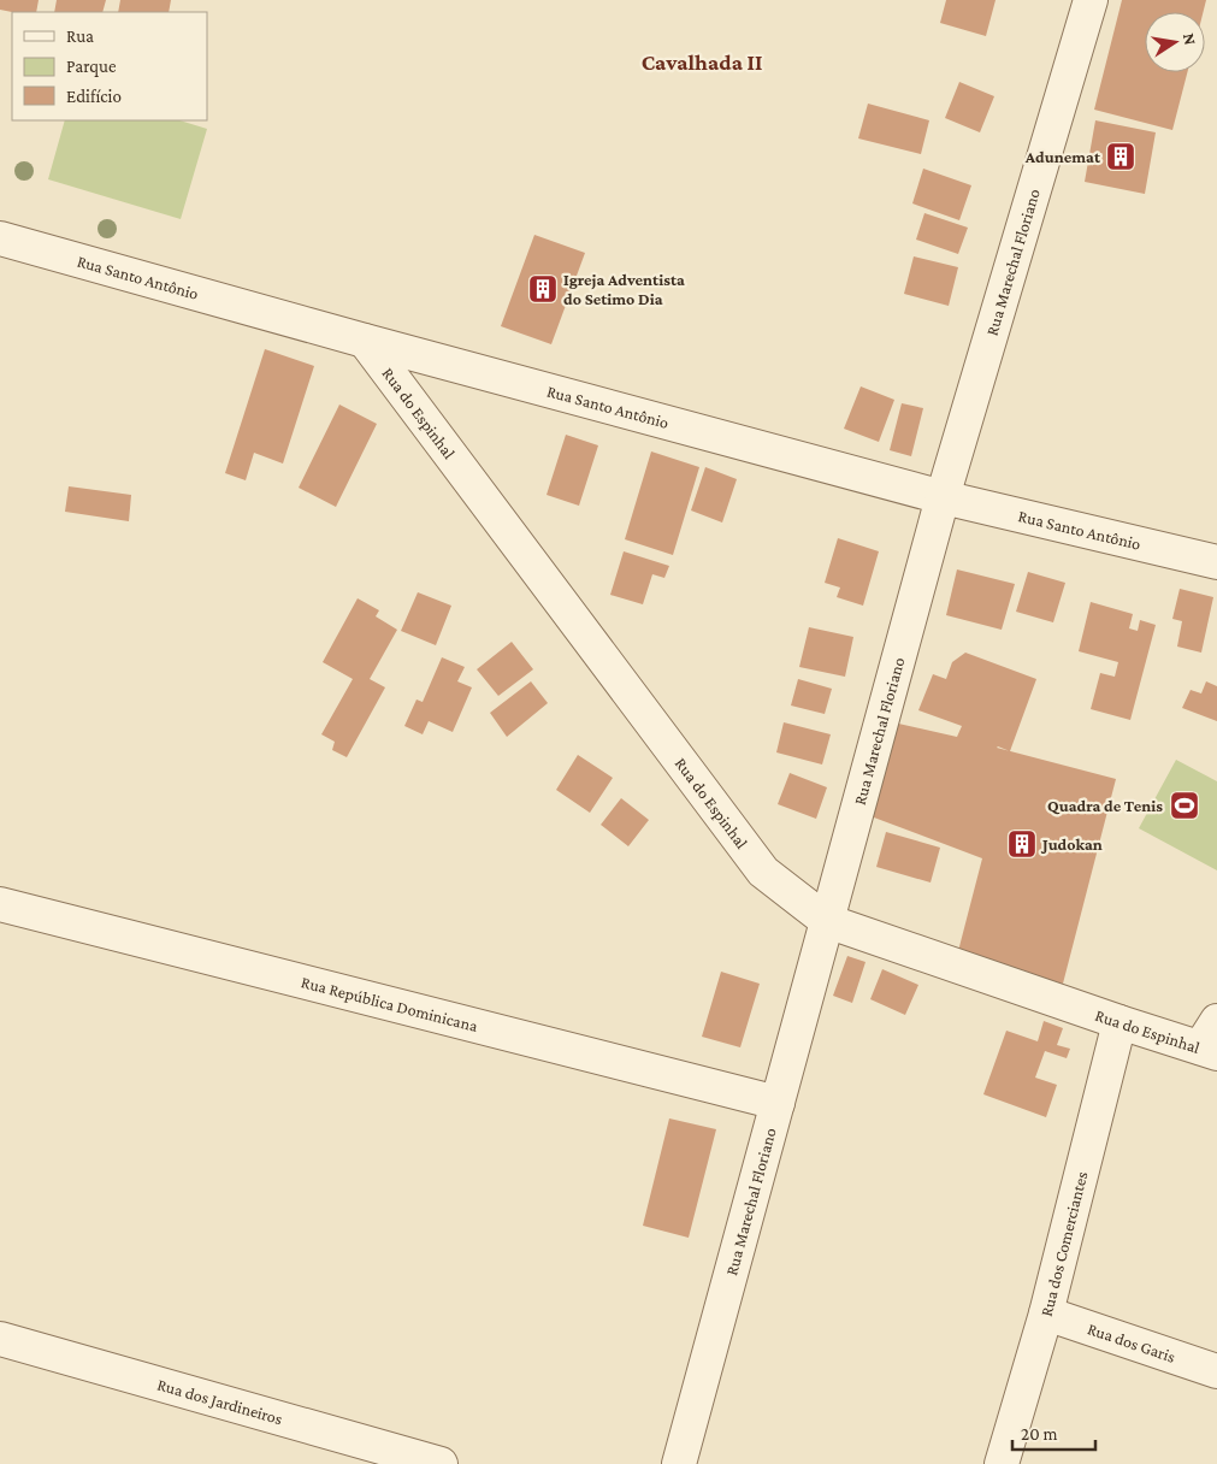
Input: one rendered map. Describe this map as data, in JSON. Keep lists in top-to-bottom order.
{
  "streets": {
    "street": [
      "Rua Marechal Floriano",
      "Rua Santo Antônio",
      "Rua do Espinhal",
      "Rua República Dominicana",
      "Rua dos Comerciantes",
      "Rua dos Garis",
      "Rua dos Jardineiros"
    ]
  },
  "crossings": [
    ["Rua Marechal Floriano", "Rua Santo Antônio"],
    ["Rua Marechal Floriano", "Rua do Espinhal"],
    ["Rua Marechal Floriano", "Rua República Dominicana"],
    ["Rua Santo Antônio", "Rua do Espinhal"],
    ["Rua do Espinhal", "Rua dos Comerciantes"],
    ["Rua dos Comerciantes", "Rua dos Garis"]
  ],
  "districts": ["Cavalhada II"],
  "places": {
    "building": ["Adunemat", "Igreja Adventista do Setimo Dia", "Judokan"],
    "sports": ["Quadra de Tenis"]
  },
  "legend": ["Rua", "Parque", "Edifício"],
  "scale_bar": "20 m",
  "north": "right"
}
